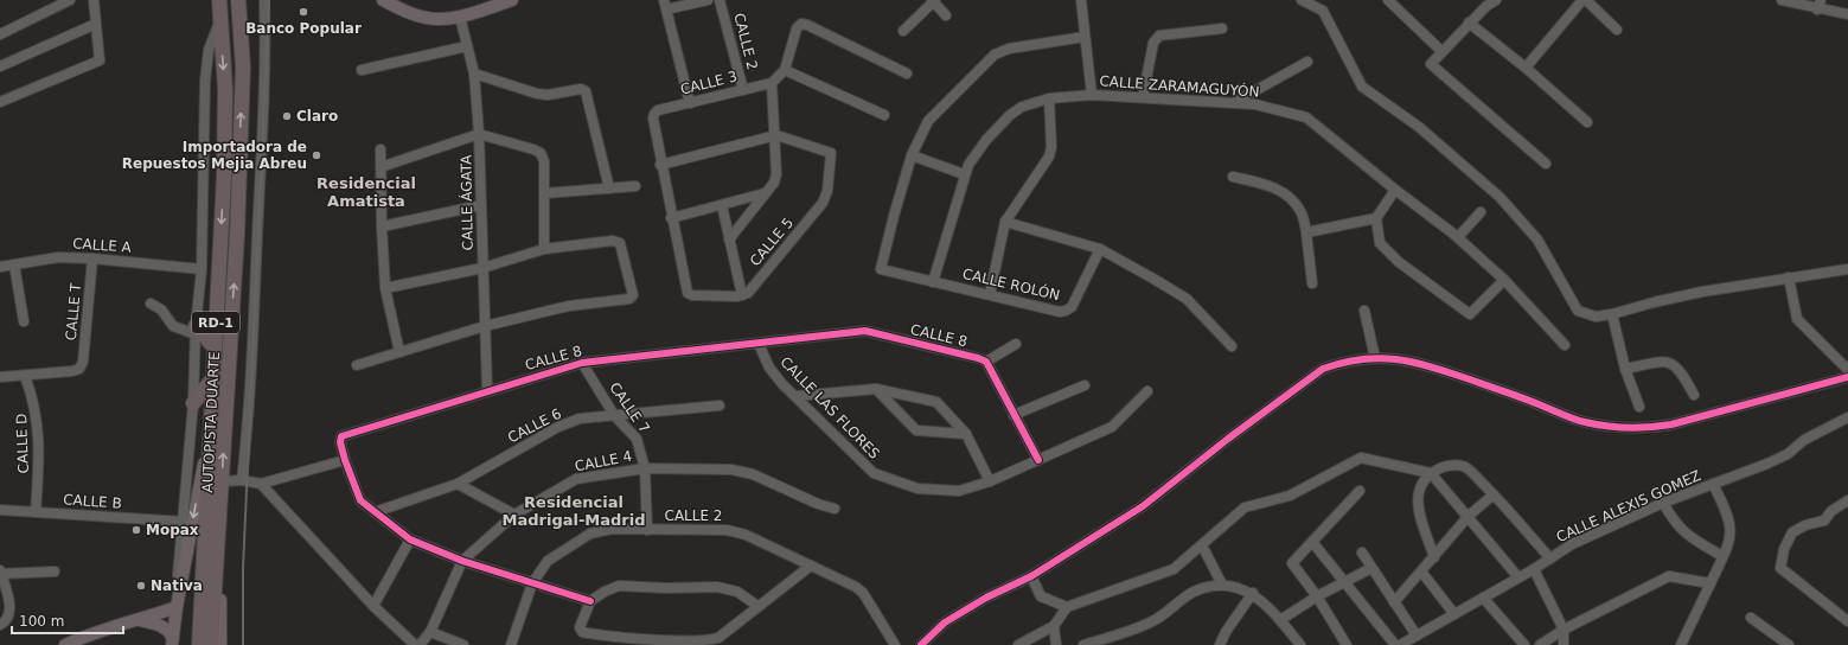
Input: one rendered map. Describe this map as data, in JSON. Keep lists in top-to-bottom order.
{
  "streets": {
    "highway": ["RD-1", "AUTOPISTA DUARTE"],
    "street": [
      "CALLE 2",
      "CALLE 3",
      "CALLE ZARAMAGUYÓN",
      "CALLE ÁGATA",
      "CALLE 5",
      "CALLE A",
      "CALLE ROLÓN",
      "CALLE T",
      "CALLE 8",
      "CALLE 7",
      "CALLE LAS FLORES",
      "CALLE 6",
      "CALLE D",
      "CALLE 4",
      "CALLE B",
      "CALLE ALEXIS GOMEZ"
    ]
  },
  "crossings": [
    ["CALLE 2", "CALLE 3"],
    ["CALLE 2", "CALLE 8"],
    ["CALLE 2", "CALLE 7"],
    ["CALLE ZARAMAGUYÓN", "CALLE ROLÓN"],
    ["CALLE ÁGATA", "CALLE 8"],
    ["CALLE A", "CALLE T"],
    ["CALLE T", "CALLE D"],
    ["RD-1", "AUTOPISTA DUARTE"],
    ["CALLE 8", "CALLE 7"],
    ["CALLE 8", "CALLE LAS FLORES"],
    ["CALLE 8", "CALLE 6"],
    ["CALLE 8", "CALLE 4"],
    ["CALLE 7", "CALLE 6"],
    ["CALLE 7", "CALLE 4"],
    ["CALLE D", "CALLE B"]
  ],
  "districts": ["Residencial Amatista", "Residencial Madrigal-Madrid"],
  "places": [
    "Banco Popular",
    "Claro",
    "Importadora de Repuestos Mejia Abreu",
    "Mopax",
    "Nativa"
  ],
  "scale_bar": "100 m"
}
